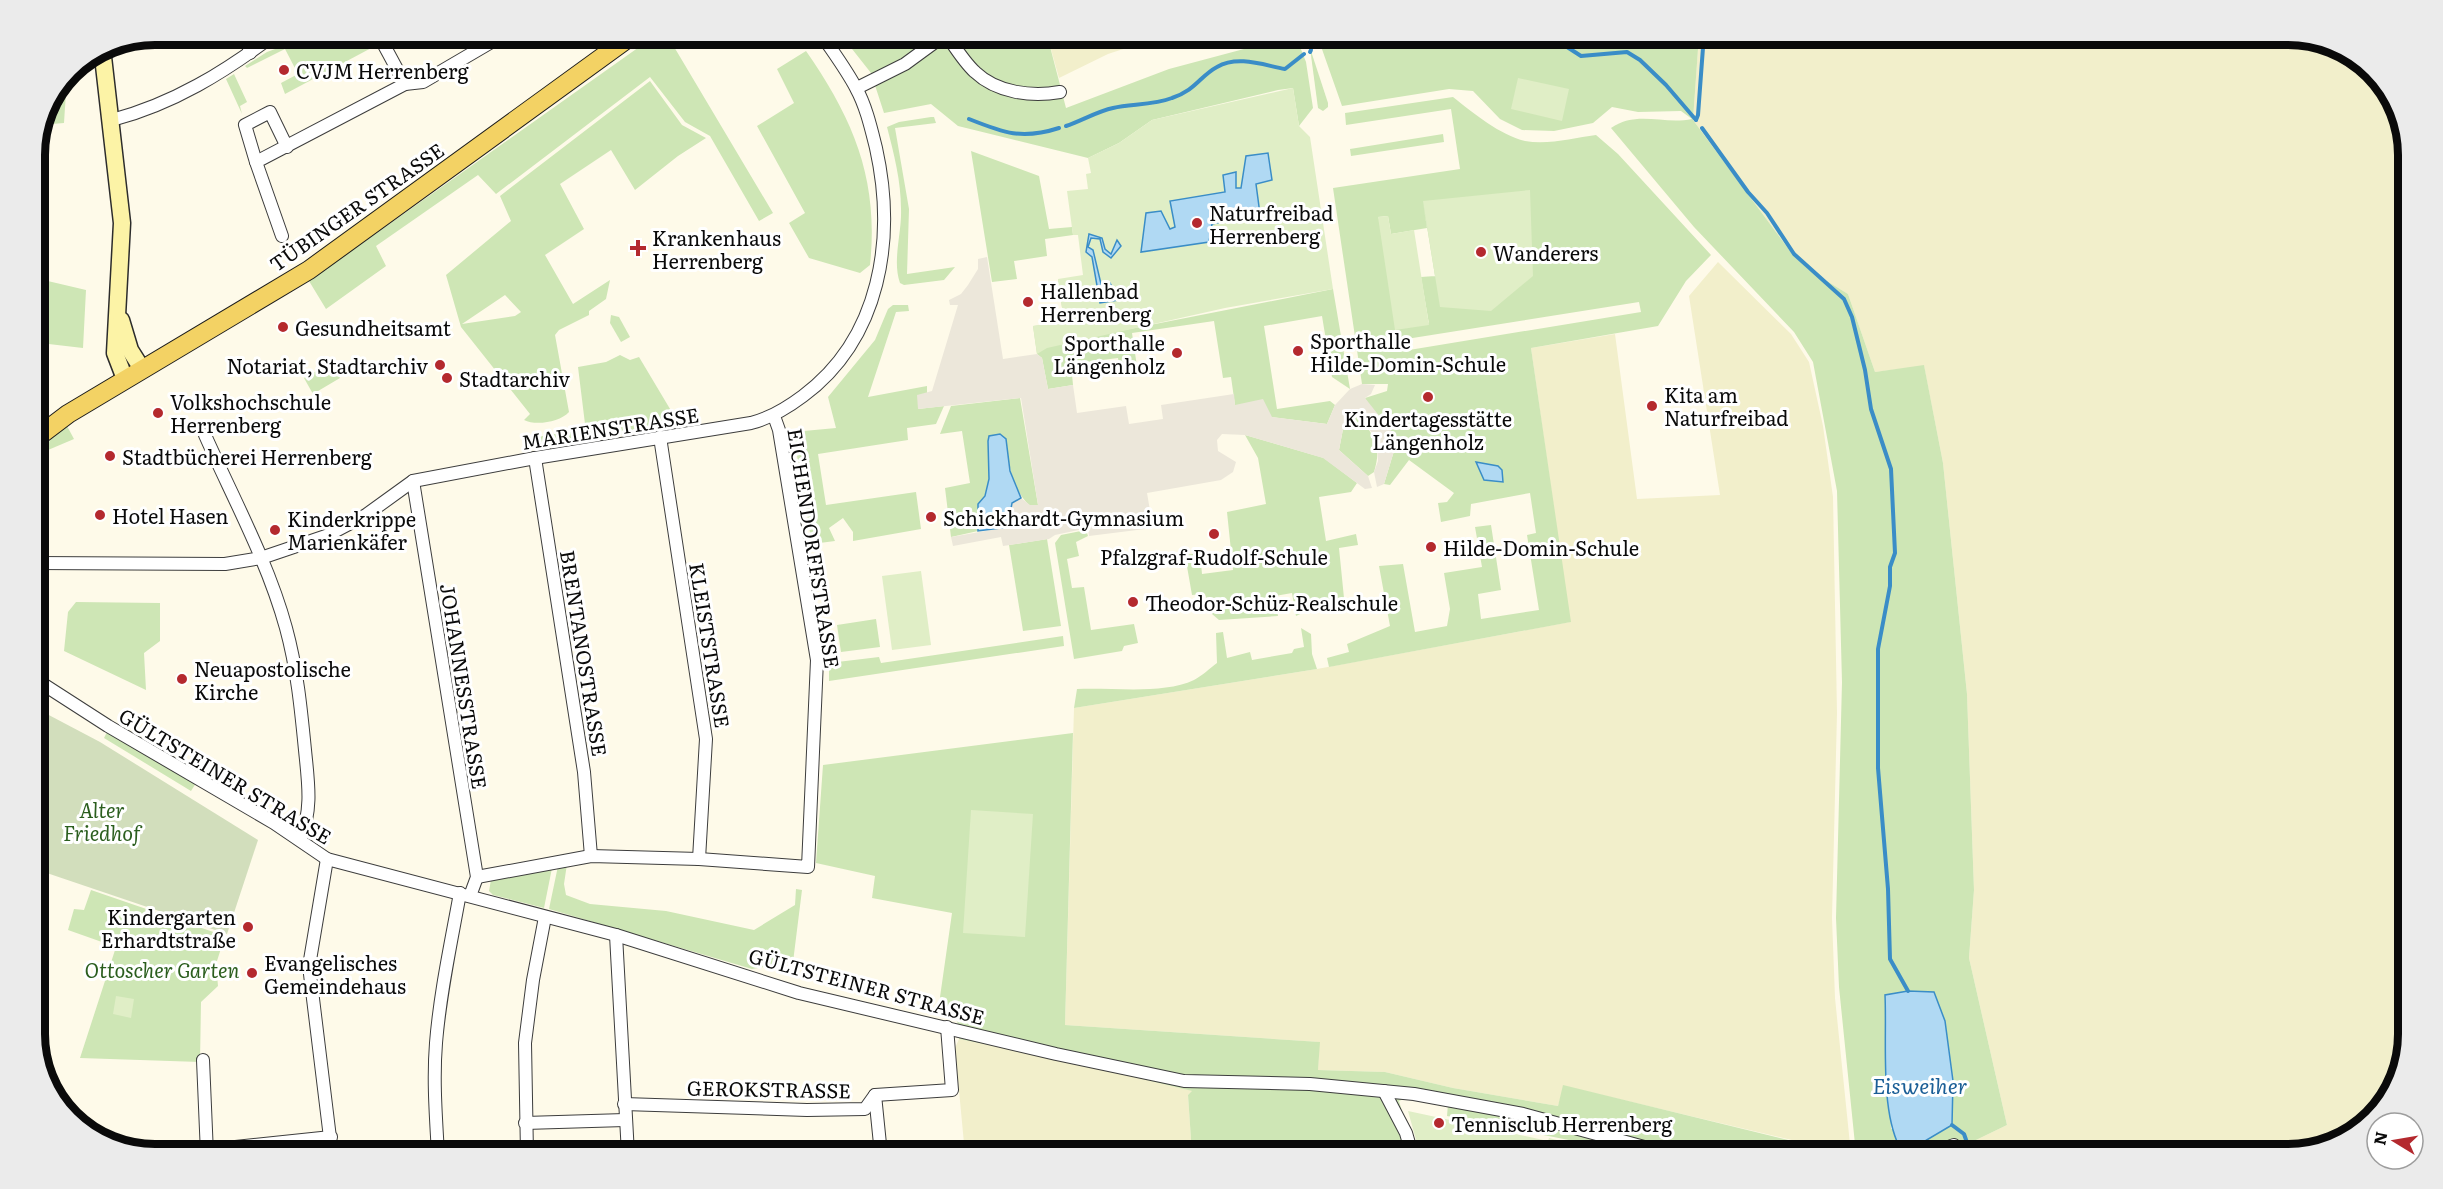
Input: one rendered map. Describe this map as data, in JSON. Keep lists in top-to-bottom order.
{
  "streets": {
    "main road": ["TÜBINGER STRASSE"],
    "street": [
      "MARIENSTRASSE",
      "EICHENDORFFSTRASSE",
      "KLEISTSTRASSE",
      "BRENTANOSTRASSE",
      "JOHANNESSTRASSE",
      "GÜLTSTEINER STRASSE",
      "GEROKSTRASSE"
    ]
  },
  "crossings": [
    ["MARIENSTRASSE", "EICHENDORFFSTRASSE"],
    ["MARIENSTRASSE", "KLEISTSTRASSE"],
    ["MARIENSTRASSE", "BRENTANOSTRASSE"],
    ["MARIENSTRASSE", "JOHANNESSTRASSE"],
    ["EICHENDORFFSTRASSE", "KLEISTSTRASSE"],
    ["JOHANNESSTRASSE", "GÜLTSTEINER STRASSE"],
    ["GÜLTSTEINER STRASSE", "GEROKSTRASSE"]
  ],
  "water": ["Eisweiher"],
  "parks": ["Alter Friedhof", "Ottoscher Garten"],
  "places": {
    "other": [
      "CVJM Herrenberg",
      "Naturfreibad Herrenberg",
      "Wanderers",
      "Hallenbad Herrenberg",
      "Gesundheitsamt",
      "Sporthalle Hilde-Domin-Schule",
      "Sporthalle Längenholz",
      "Notariat, Stadtarchiv",
      "Stadtarchiv",
      "Kindertagesstätte Längenholz",
      "Kita am Naturfreibad",
      "Volkshochschule Herrenberg",
      "Stadtbücherei Herrenberg",
      "Hotel Hasen",
      "Schickhardt-Gymnasium",
      "Kinderkrippe Marienkäfer",
      "Pfalzgraf-Rudolf-Schule",
      "Hilde-Domin-Schule",
      "Theodor-Schüz-Realschule",
      "Neuapostolische Kirche",
      "Kindergarten Erhardtstraße",
      "Evangelisches Gemeindehaus",
      "Tennisclub Herrenberg"
    ],
    "health": ["Krankenhaus Herrenberg"]
  },
  "north": "left"
}
